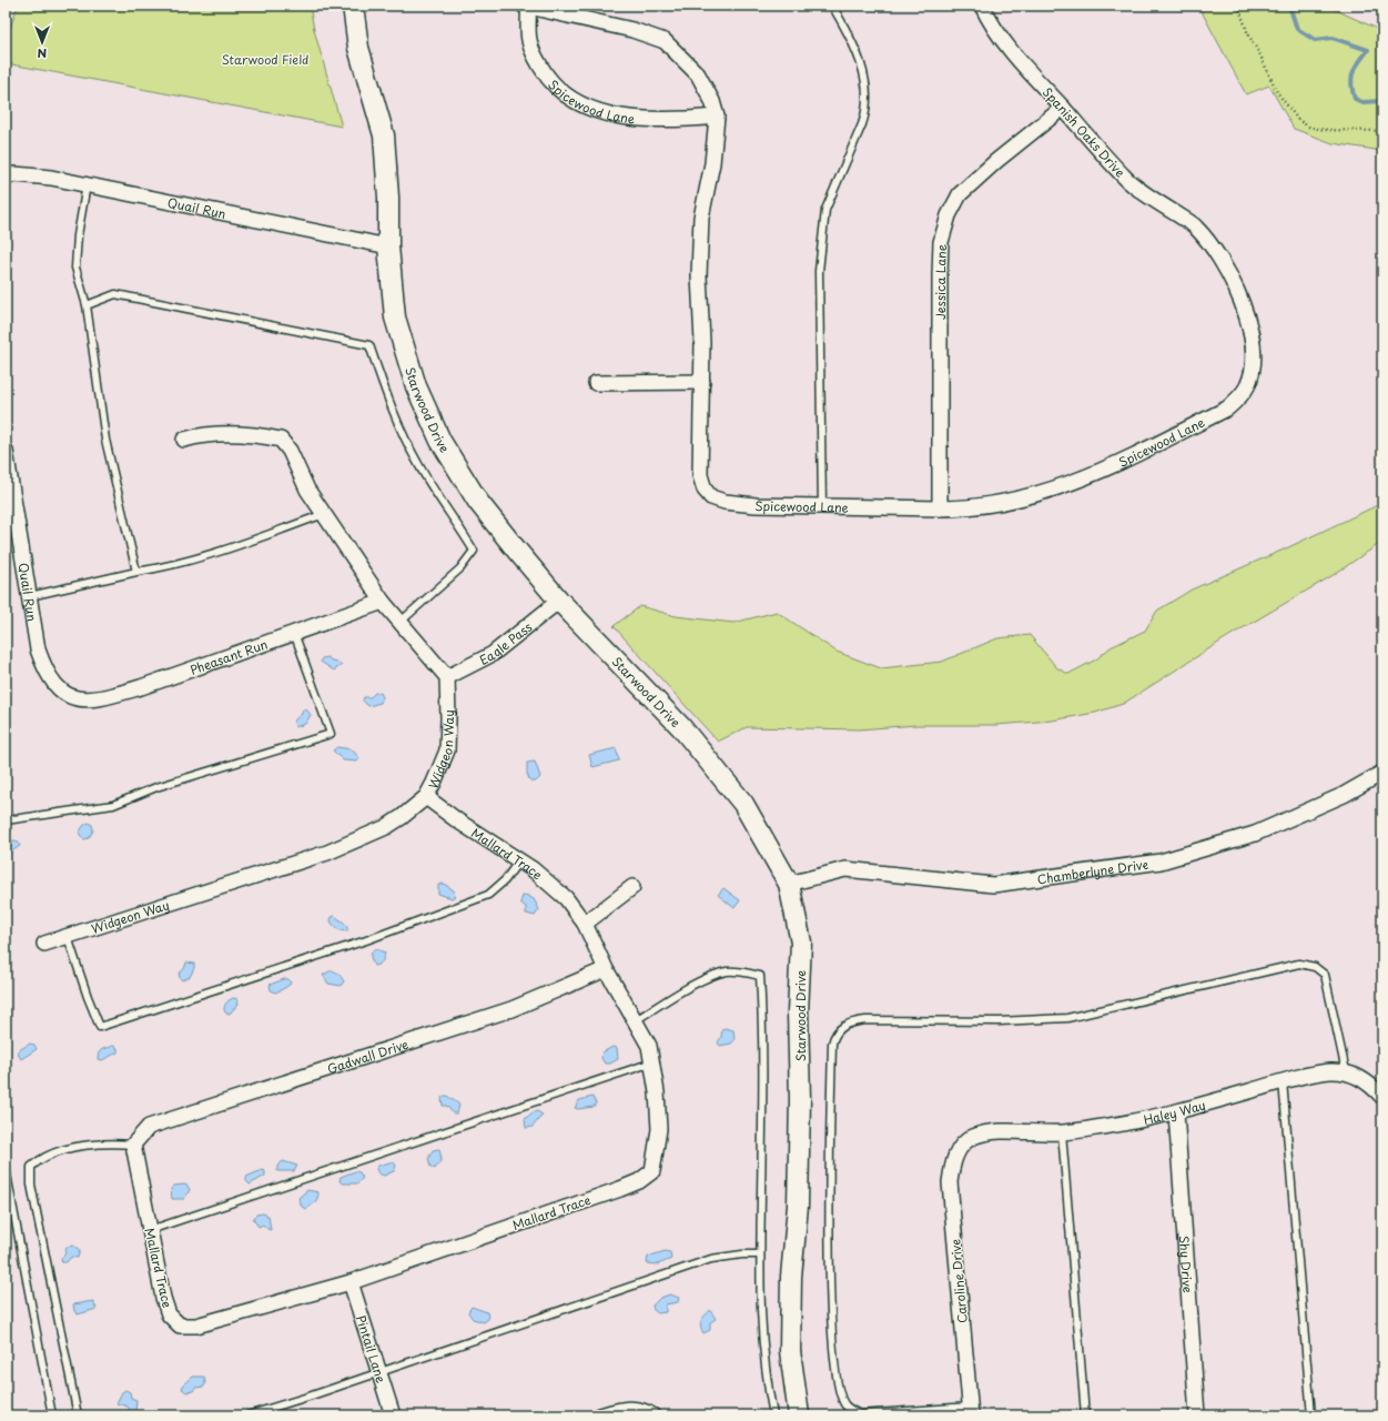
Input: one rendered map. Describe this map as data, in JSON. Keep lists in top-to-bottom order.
{
  "streets": {
    "street": [
      "Spicewood Lane",
      "Spanish Oaks Drive",
      "Quail Run",
      "Jessica Lane",
      "Starwood Drive",
      "Eagle Pass",
      "Pheasant Run",
      "Widgeon Way",
      "Mallard Trace",
      "Chamberlyne Drive",
      "Gadwall Drive",
      "Haley Way",
      "Shy Drive",
      "Caroline Drive",
      "Pintail Lane"
    ]
  },
  "crossings": [
    ["Spicewood Lane", "Spanish Oaks Drive"],
    ["Spicewood Lane", "Jessica Lane"],
    ["Spanish Oaks Drive", "Jessica Lane"],
    ["Quail Run", "Starwood Drive"],
    ["Quail Run", "Pheasant Run"],
    ["Starwood Drive", "Eagle Pass"],
    ["Starwood Drive", "Chamberlyne Drive"],
    ["Eagle Pass", "Widgeon Way"],
    ["Widgeon Way", "Mallard Trace"],
    ["Mallard Trace", "Gadwall Drive"],
    ["Mallard Trace", "Pintail Lane"],
    ["Haley Way", "Shy Drive"],
    ["Haley Way", "Caroline Drive"]
  ],
  "parks": ["Starwood Field"],
  "north": "bottom"
}
